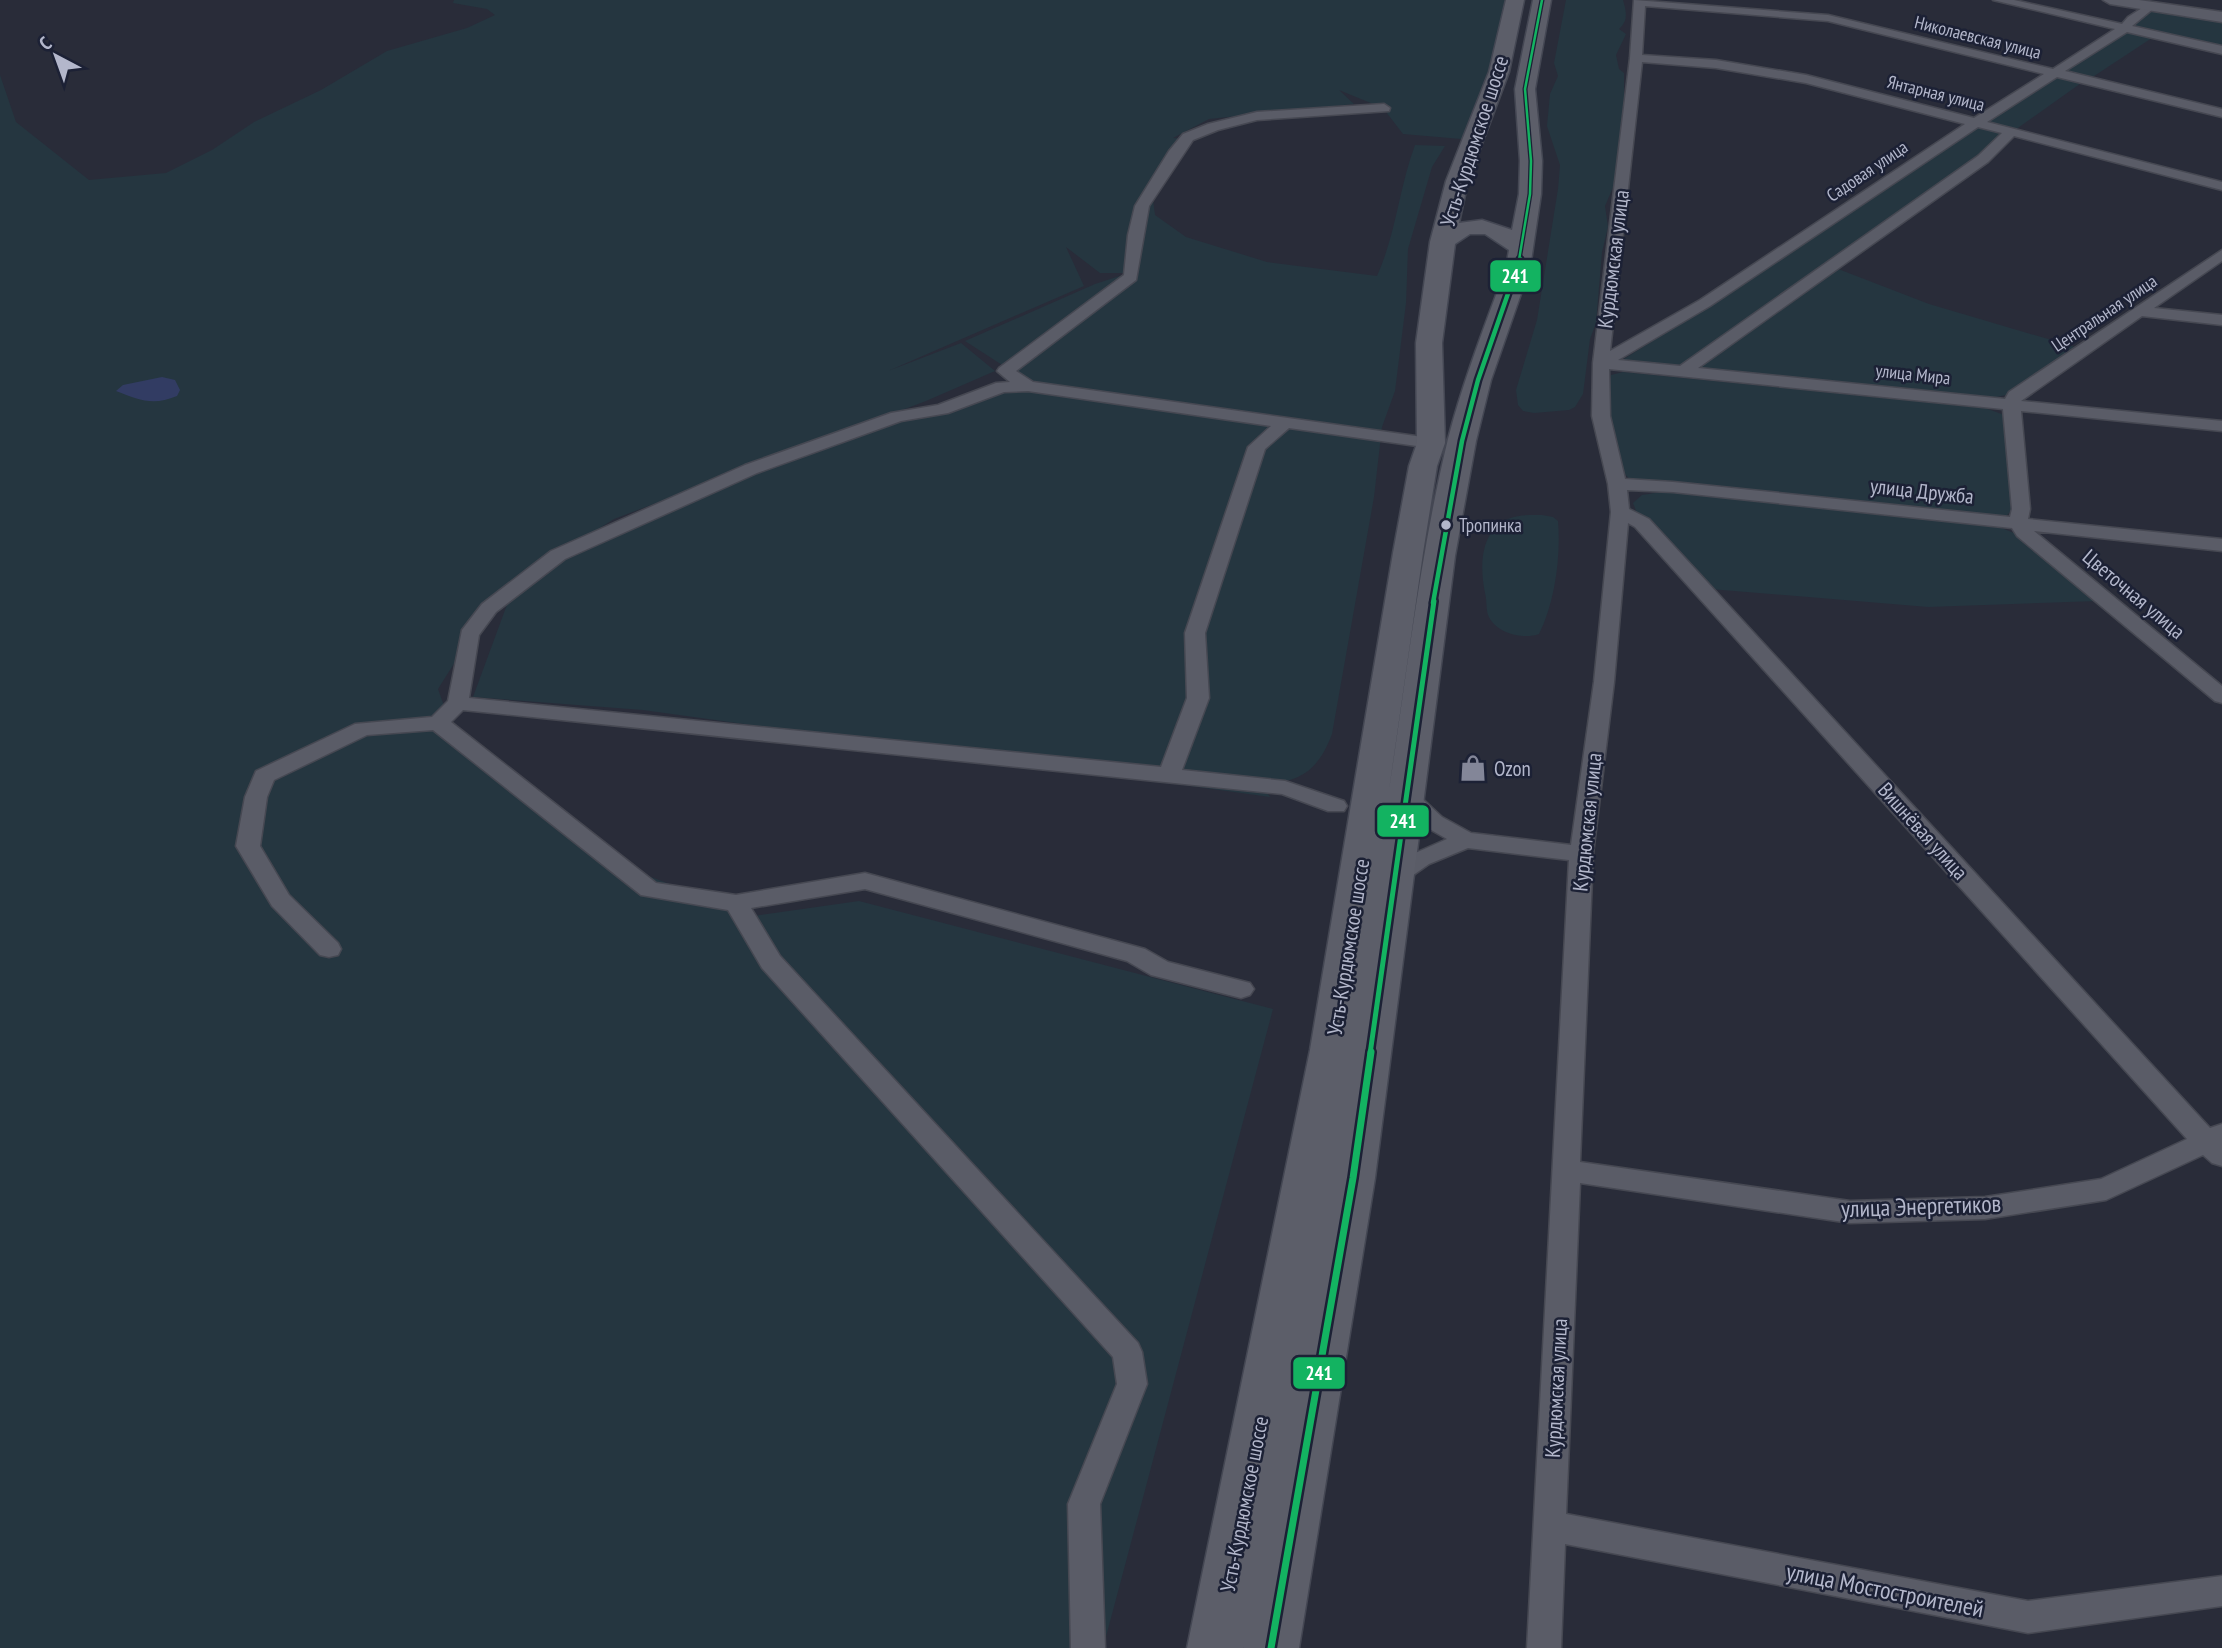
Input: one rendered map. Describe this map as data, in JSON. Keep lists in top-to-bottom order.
{
  "streets": {
    "main road": ["Усть-Курдюмское шоссе"],
    "street": [
      "Николаевская улица",
      "Янтарная улица",
      "Садовая улица",
      "Курдюмская улица",
      "Центральная улица",
      "улица Мира",
      "улица Дружба",
      "Цветочная улица",
      "Вишнёвая улица",
      "улица Энергетиков",
      "улица Мостостроителей"
    ]
  },
  "crossings": [
    ["Николаевская улица", "Садовая улица"],
    ["Николаевская улица", "Курдюмская улица"],
    ["Янтарная улица", "Садовая улица"],
    ["Янтарная улица", "Курдюмская улица"],
    ["Садовая улица", "Курдюмская улица"],
    ["Садовая улица", "улица Мира"],
    ["Курдюмская улица", "улица Мира"],
    ["Курдюмская улица", "улица Дружба"],
    ["Курдюмская улица", "Вишнёвая улица"],
    ["Курдюмская улица", "улица Энергетиков"],
    ["Курдюмская улица", "улица Мостостроителей"],
    ["Центральная улица", "улица Мира"],
    ["улица Дружба", "Цветочная улица"],
    ["Вишнёвая улица", "улица Энергетиков"]
  ],
  "places": {
    "other": ["Тропинка"],
    "shop": ["Ozon"]
  },
  "lines": ["transit line 241"],
  "north": "top left"
}
